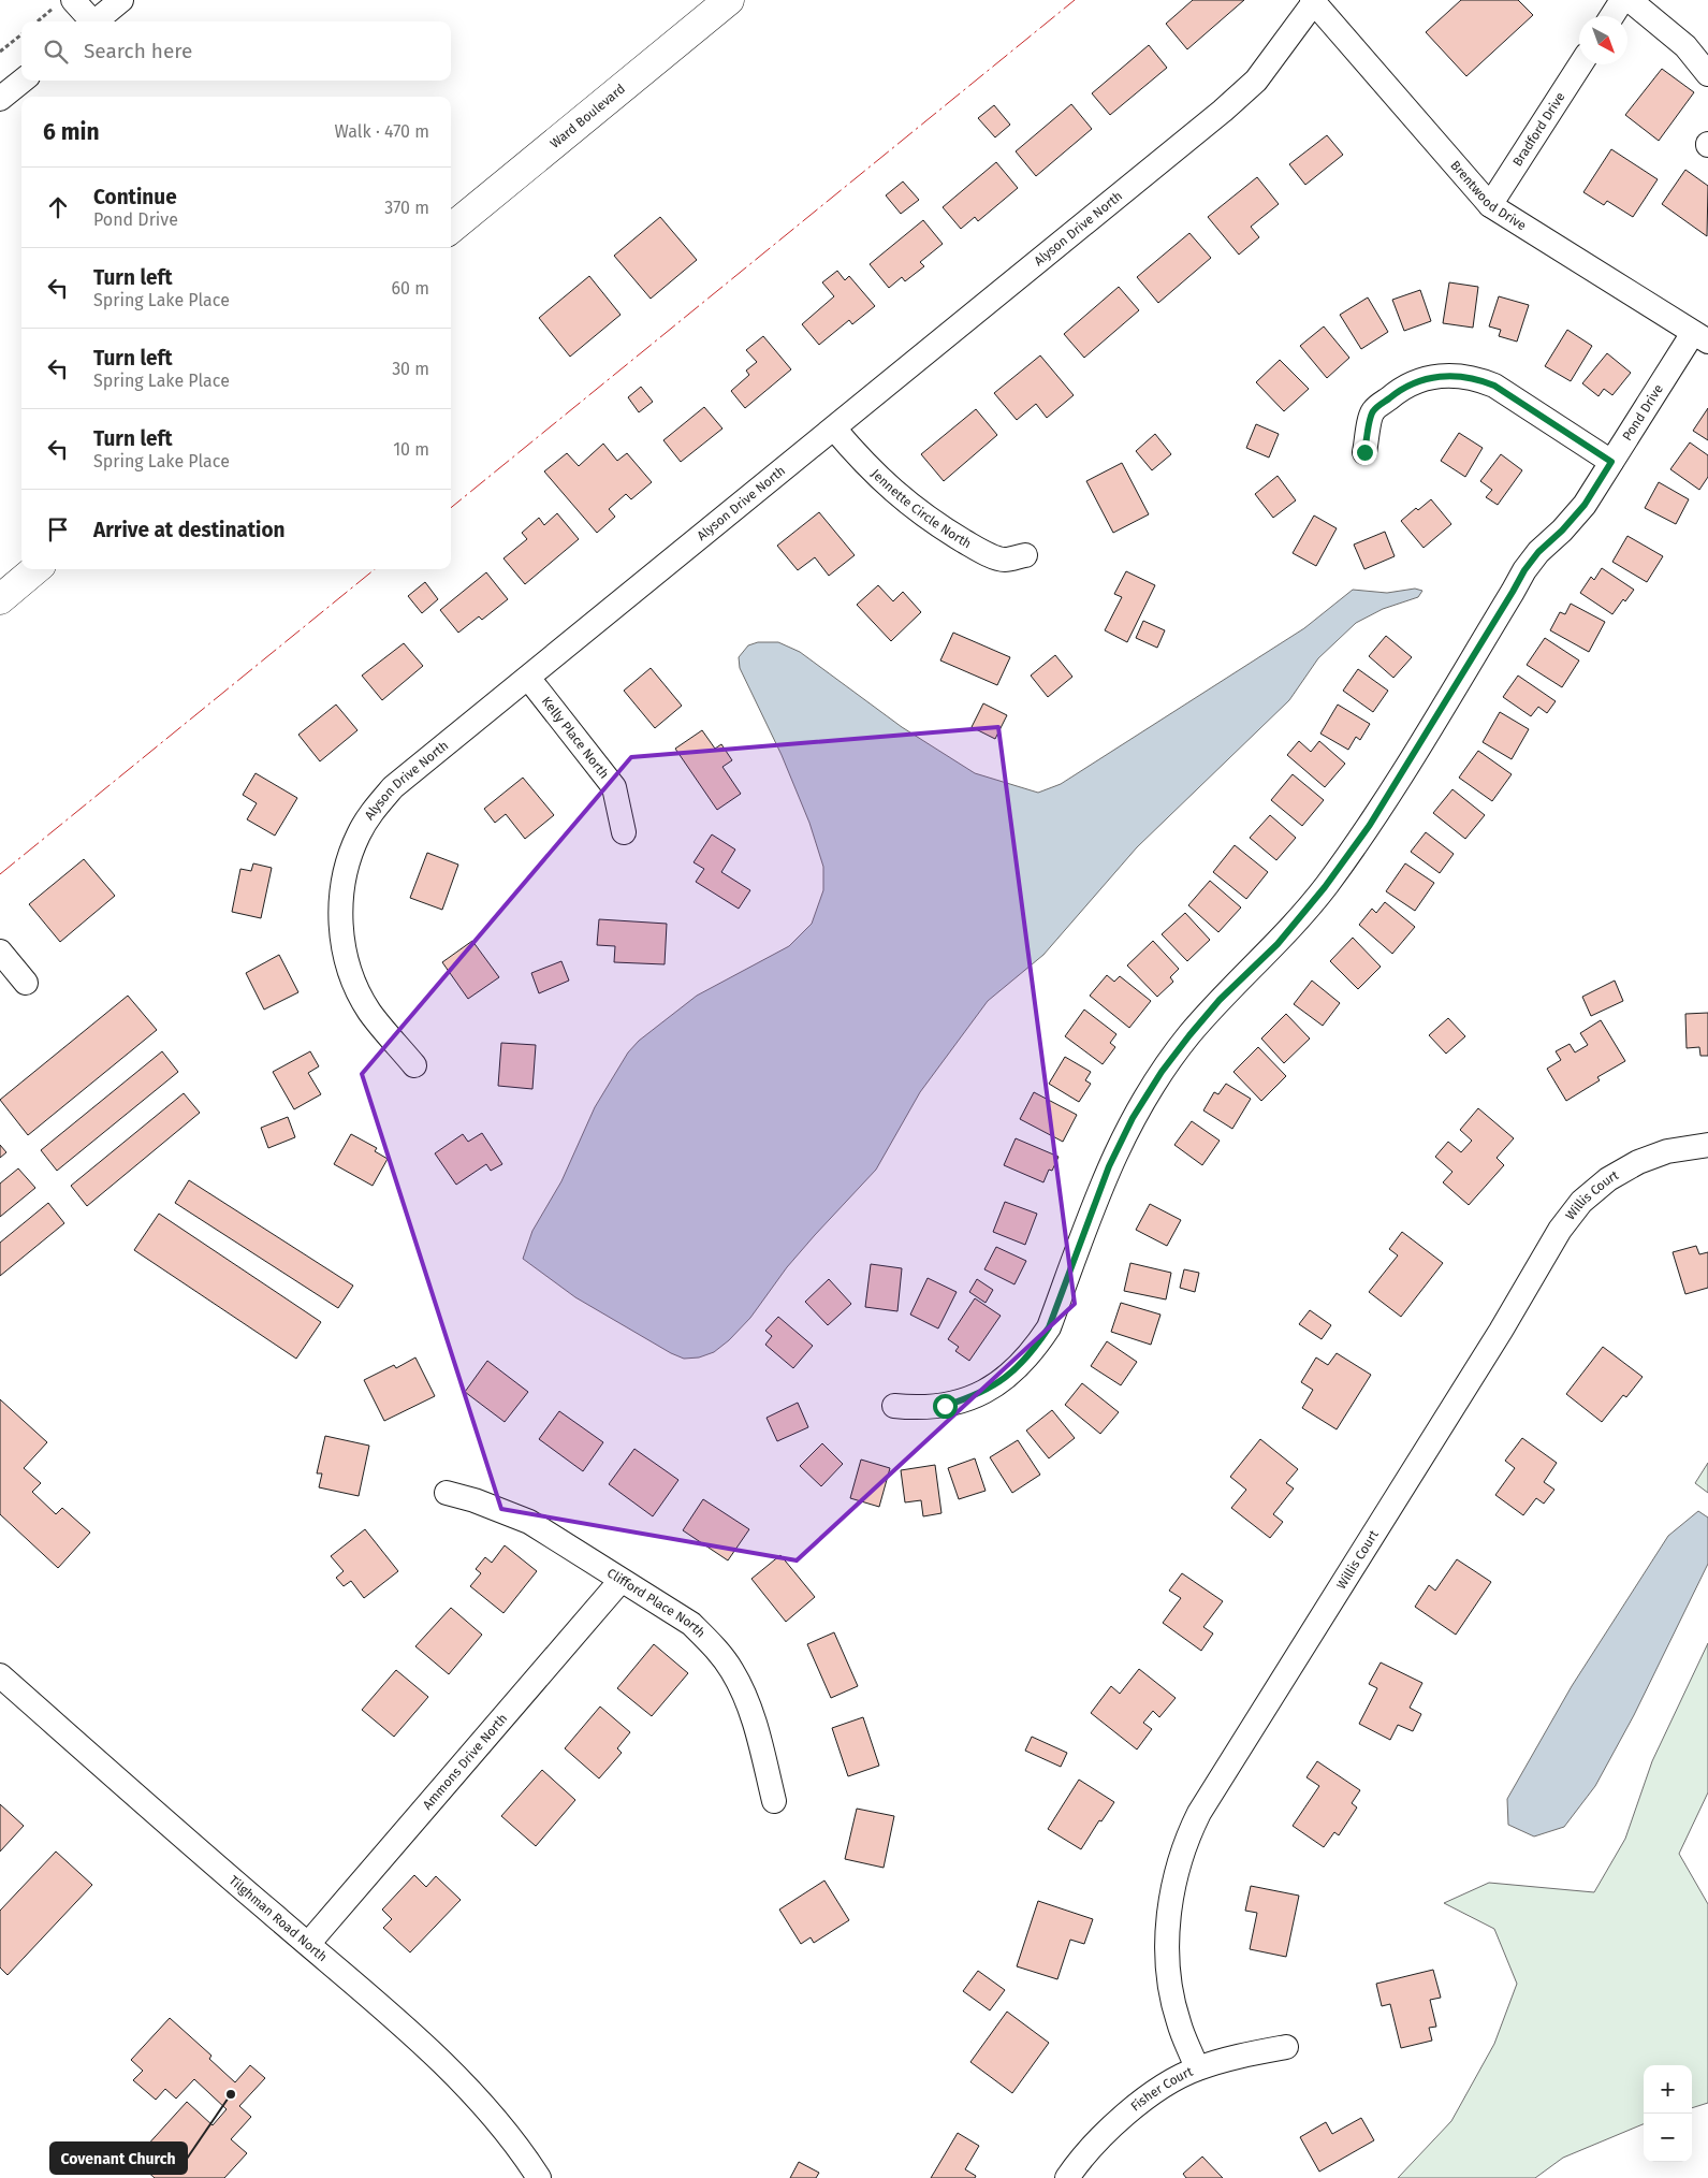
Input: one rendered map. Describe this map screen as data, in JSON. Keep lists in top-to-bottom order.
{
  "streets": {
    "main road": ["Ward Boulevard"],
    "street": [
      "Bradford Drive",
      "Brentwood Drive",
      "Alyson Drive North",
      "Pond Drive",
      "Jennette Circle North",
      "Kelly Place North",
      "Willis Court",
      "Clifford Place North",
      "Ammons Drive North",
      "Tilghman Road North",
      "Fisher Court"
    ]
  },
  "crossings": [
    ["Bradford Drive", "Brentwood Drive"],
    ["Brentwood Drive", "Alyson Drive North"],
    ["Brentwood Drive", "Pond Drive"],
    ["Alyson Drive North", "Jennette Circle North"],
    ["Alyson Drive North", "Kelly Place North"],
    ["Willis Court", "Fisher Court"],
    ["Clifford Place North", "Ammons Drive North"],
    ["Ammons Drive North", "Tilghman Road North"]
  ],
  "places": ["Covenant Church"],
  "north": "bottom right",
  "page": {
    "search": "Search here",
    "heading": ["6 min", "Walk · 470 m"],
    "list": [
      ["Continue", "Pond Drive", "370 m"],
      ["Turn left", "Spring Lake Place", "60 m"],
      ["Turn left", "Spring Lake Place", "30 m"],
      ["Turn left", "Spring Lake Place", "10 m"],
      "Arrive at destination"
    ],
    "map_buttons": ["+", "−"]
  }
}
